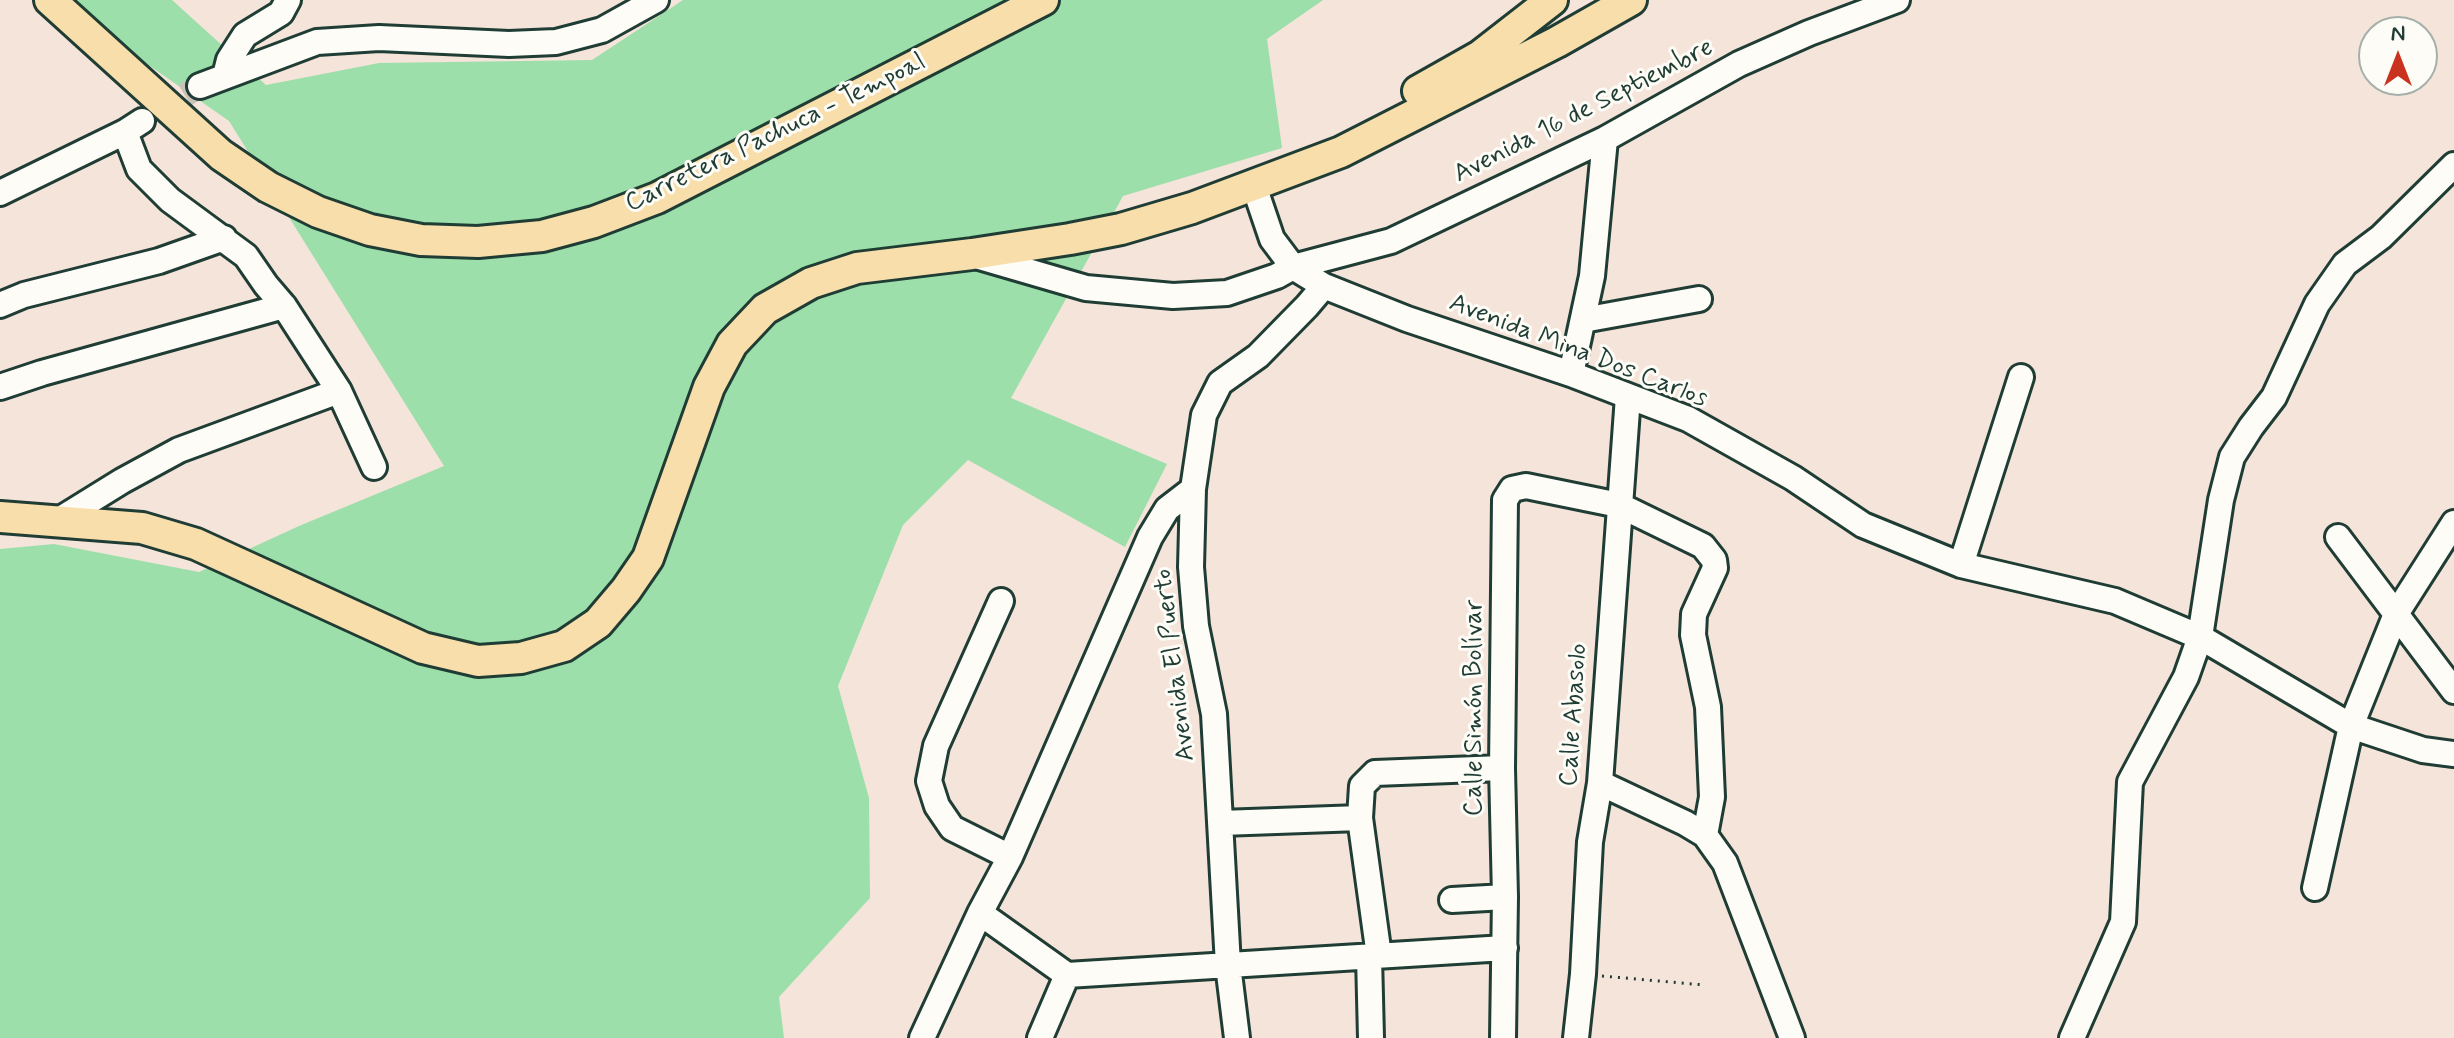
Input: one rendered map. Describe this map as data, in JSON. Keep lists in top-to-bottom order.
{
  "streets": {
    "main road": ["Carretera Pachuca - Tempoal"],
    "street": [
      "Avenida 16 de Septiembre",
      "Avenida Mina Dos Carlos",
      "Avenida El Puerto",
      "Calle Simón Bolívar",
      "Calle Abasolo"
    ]
  },
  "crossings": [
    ["Avenida 16 de Septiembre", "Avenida Mina Dos Carlos"],
    ["Avenida Mina Dos Carlos", "Avenida El Puerto"],
    ["Avenida Mina Dos Carlos", "Calle Abasolo"],
    ["Calle Simón Bolívar", "Calle Abasolo"]
  ],
  "north": "top"
}
